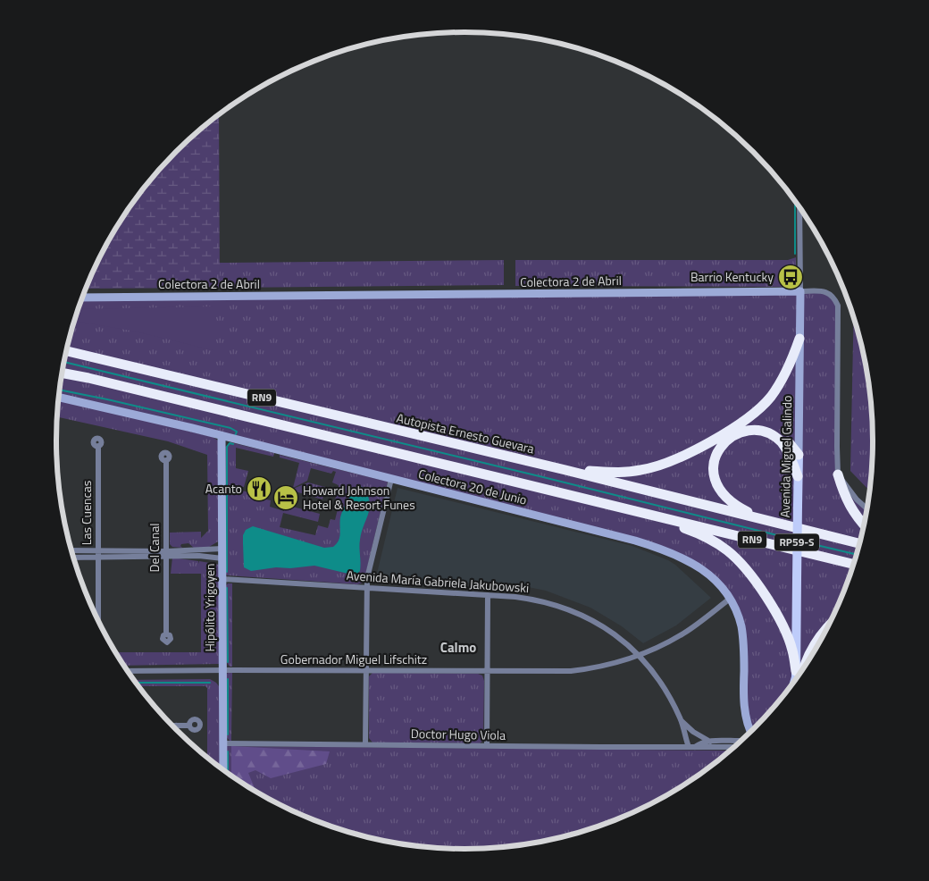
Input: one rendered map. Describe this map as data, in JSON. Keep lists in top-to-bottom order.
{
  "streets": {
    "highway": ["RN9", "Autopista Ernesto Guevara"],
    "main road": [
      "Colectora 2 de Abril",
      "Avenida Miguel Galindo",
      "Colectora 20 de Junio",
      "RP59-S",
      "Hipólito Yrigoyen"
    ],
    "street": [
      "Las Cuencas",
      "Del Canal",
      "Avenida María Gabriela Jakubowski",
      "Gobernador Miguel Lifschitz",
      "Doctor Hugo Viola"
    ]
  },
  "crossings": [
    ["Colectora 2 de Abril", "Avenida Miguel Galindo"],
    ["Colectora 20 de Junio", "Hipólito Yrigoyen"],
    ["Colectora 20 de Junio", "Gobernador Miguel Lifschitz"],
    ["Avenida María Gabriela Jakubowski", "Hipólito Yrigoyen"],
    ["Avenida María Gabriela Jakubowski", "Gobernador Miguel Lifschitz"],
    ["Avenida María Gabriela Jakubowski", "Doctor Hugo Viola"],
    ["Hipólito Yrigoyen", "Gobernador Miguel Lifschitz"],
    ["Hipólito Yrigoyen", "Doctor Hugo Viola"]
  ],
  "districts": ["Calmo"],
  "places": {
    "bus stop": ["Barrio Kentucky"],
    "restaurant": ["Acanto"],
    "hotel": ["Howard Johnson Hotel & Resort Funes"]
  }
}
